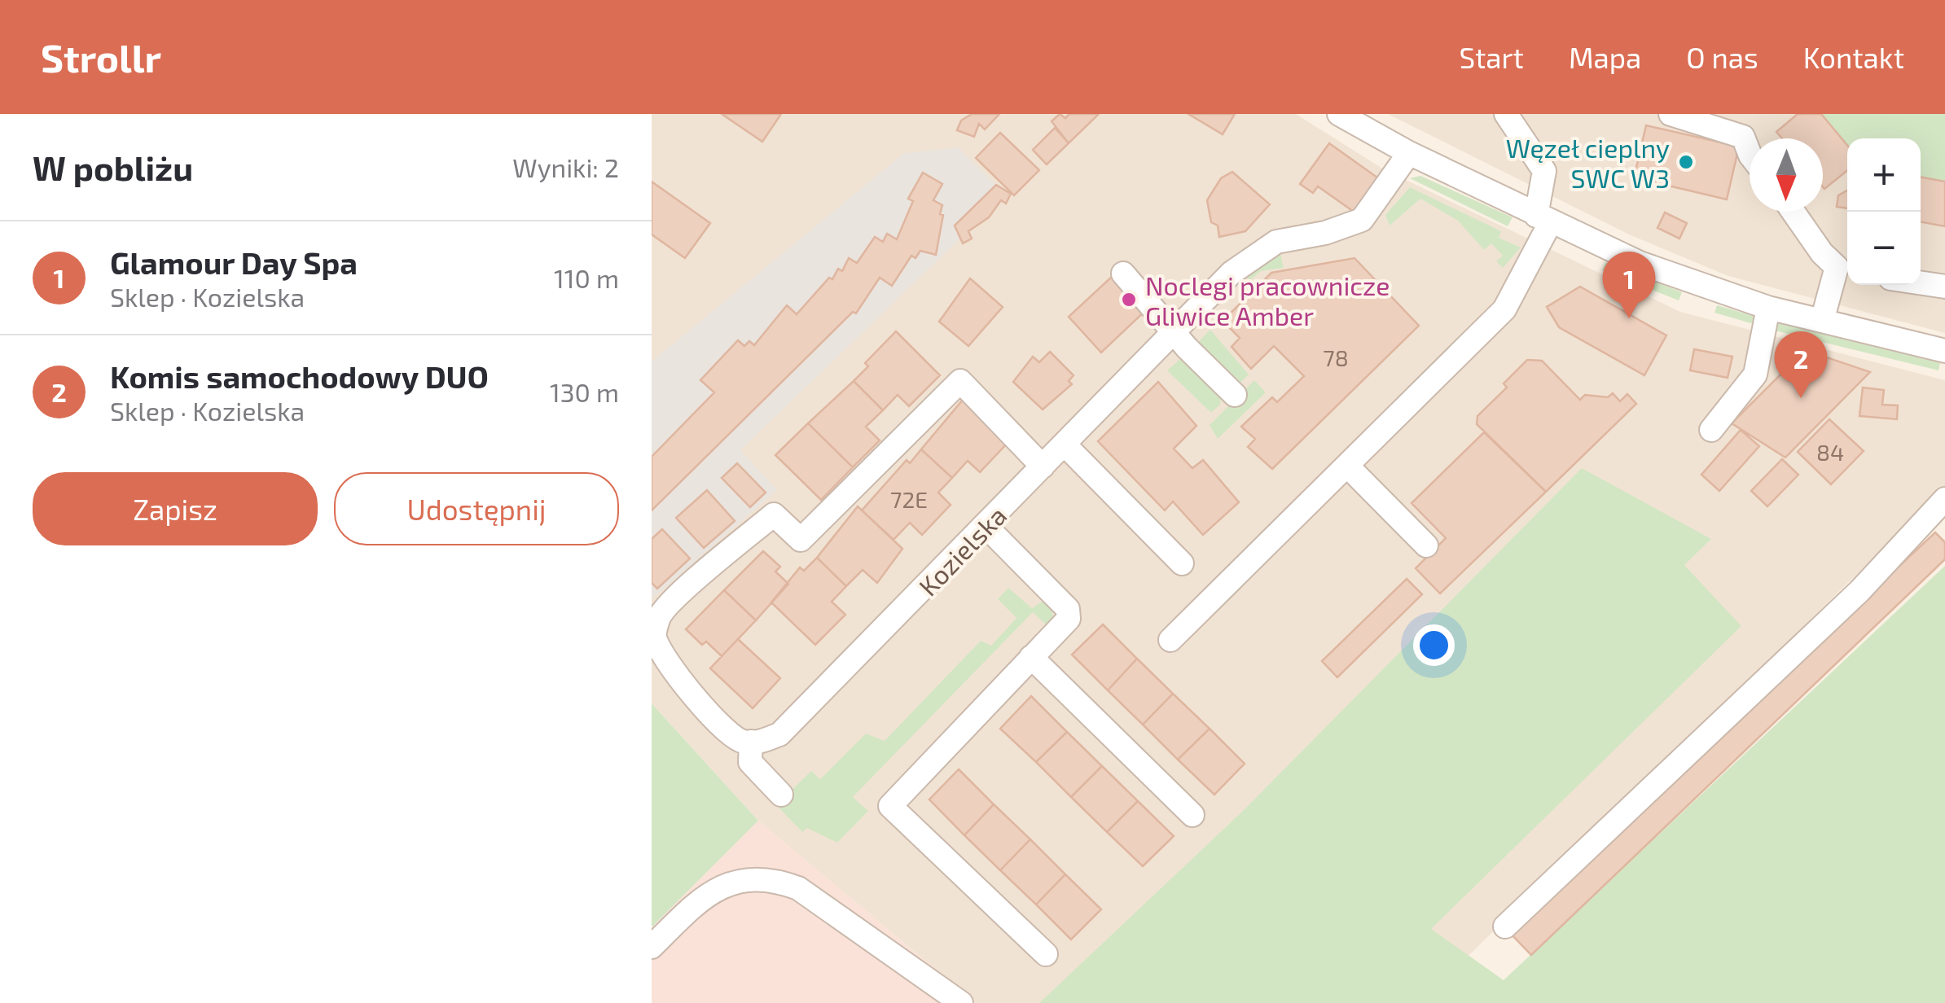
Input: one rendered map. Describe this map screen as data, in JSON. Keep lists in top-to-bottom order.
{
  "streets": {
    "street": ["Kozielska"]
  },
  "places": ["Węzeł cieplny SWC W3", "Noclegi pracownicze Gliwice Amber"],
  "house_numbers": ["78", "84", "72E"],
  "north": "bottom",
  "page": {
    "header": "Strollr",
    "nav": [
      "Start",
      "Mapa",
      "O nas",
      "Kontakt"
    ],
    "heading": ["W pobliżu", "Wyniki: 2"],
    "map_buttons": ["+", "−"],
    "list": [
      {
        "mark": "1",
        "name": "Glamour Day Spa",
        "note": "Sklep · Kozielska",
        "value": "110 m"
      },
      {
        "mark": "2",
        "name": "Komis samochodowy DUO",
        "note": "Sklep · Kozielska",
        "value": "130 m"
      }
    ],
    "pins": ["1", "2"],
    "buttons": ["Zapisz", "Udostępnij"]
  }
}
